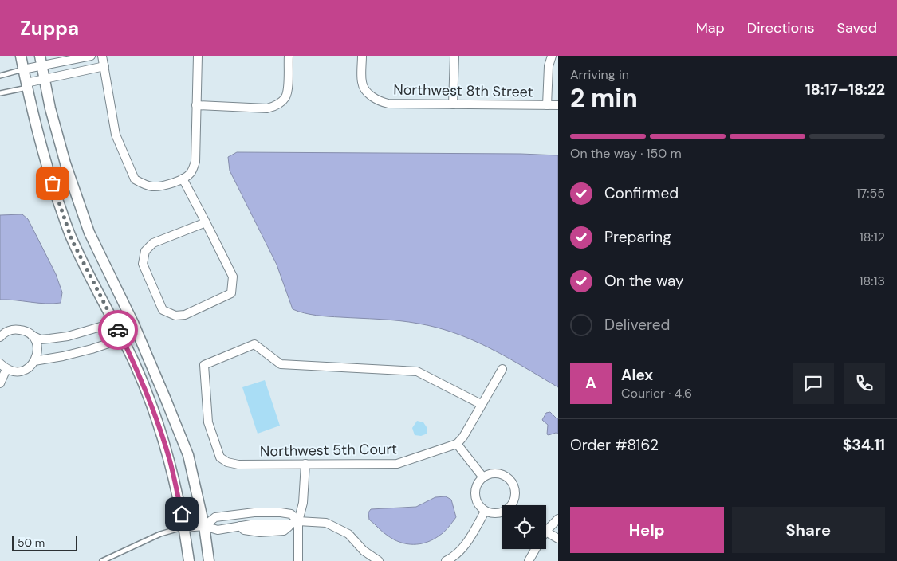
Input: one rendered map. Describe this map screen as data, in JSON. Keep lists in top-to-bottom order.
{
  "streets": {
    "street": ["Northwest 8th Street", "Northwest 5th Court"]
  },
  "scale_bar": "50 m",
  "page": {
    "header": "Zuppa",
    "nav": ["Map", "Directions", "Saved"],
    "heading": ["2 min", "Arriving in", "18:17–18:22"],
    "panel": [
      "Alex",
      "Courier · 4.6",
      "Order #8162",
      "$34.11"
    ],
    "bar": "On the way · 150 m",
    "list": [
      ["Confirmed", "17:55"],
      ["Preparing", "18:12"],
      ["On the way", "18:13"],
      "Delivered"
    ],
    "round": "A",
    "buttons": ["Help", "Share"],
    "scale": "50 m"
  }
}
